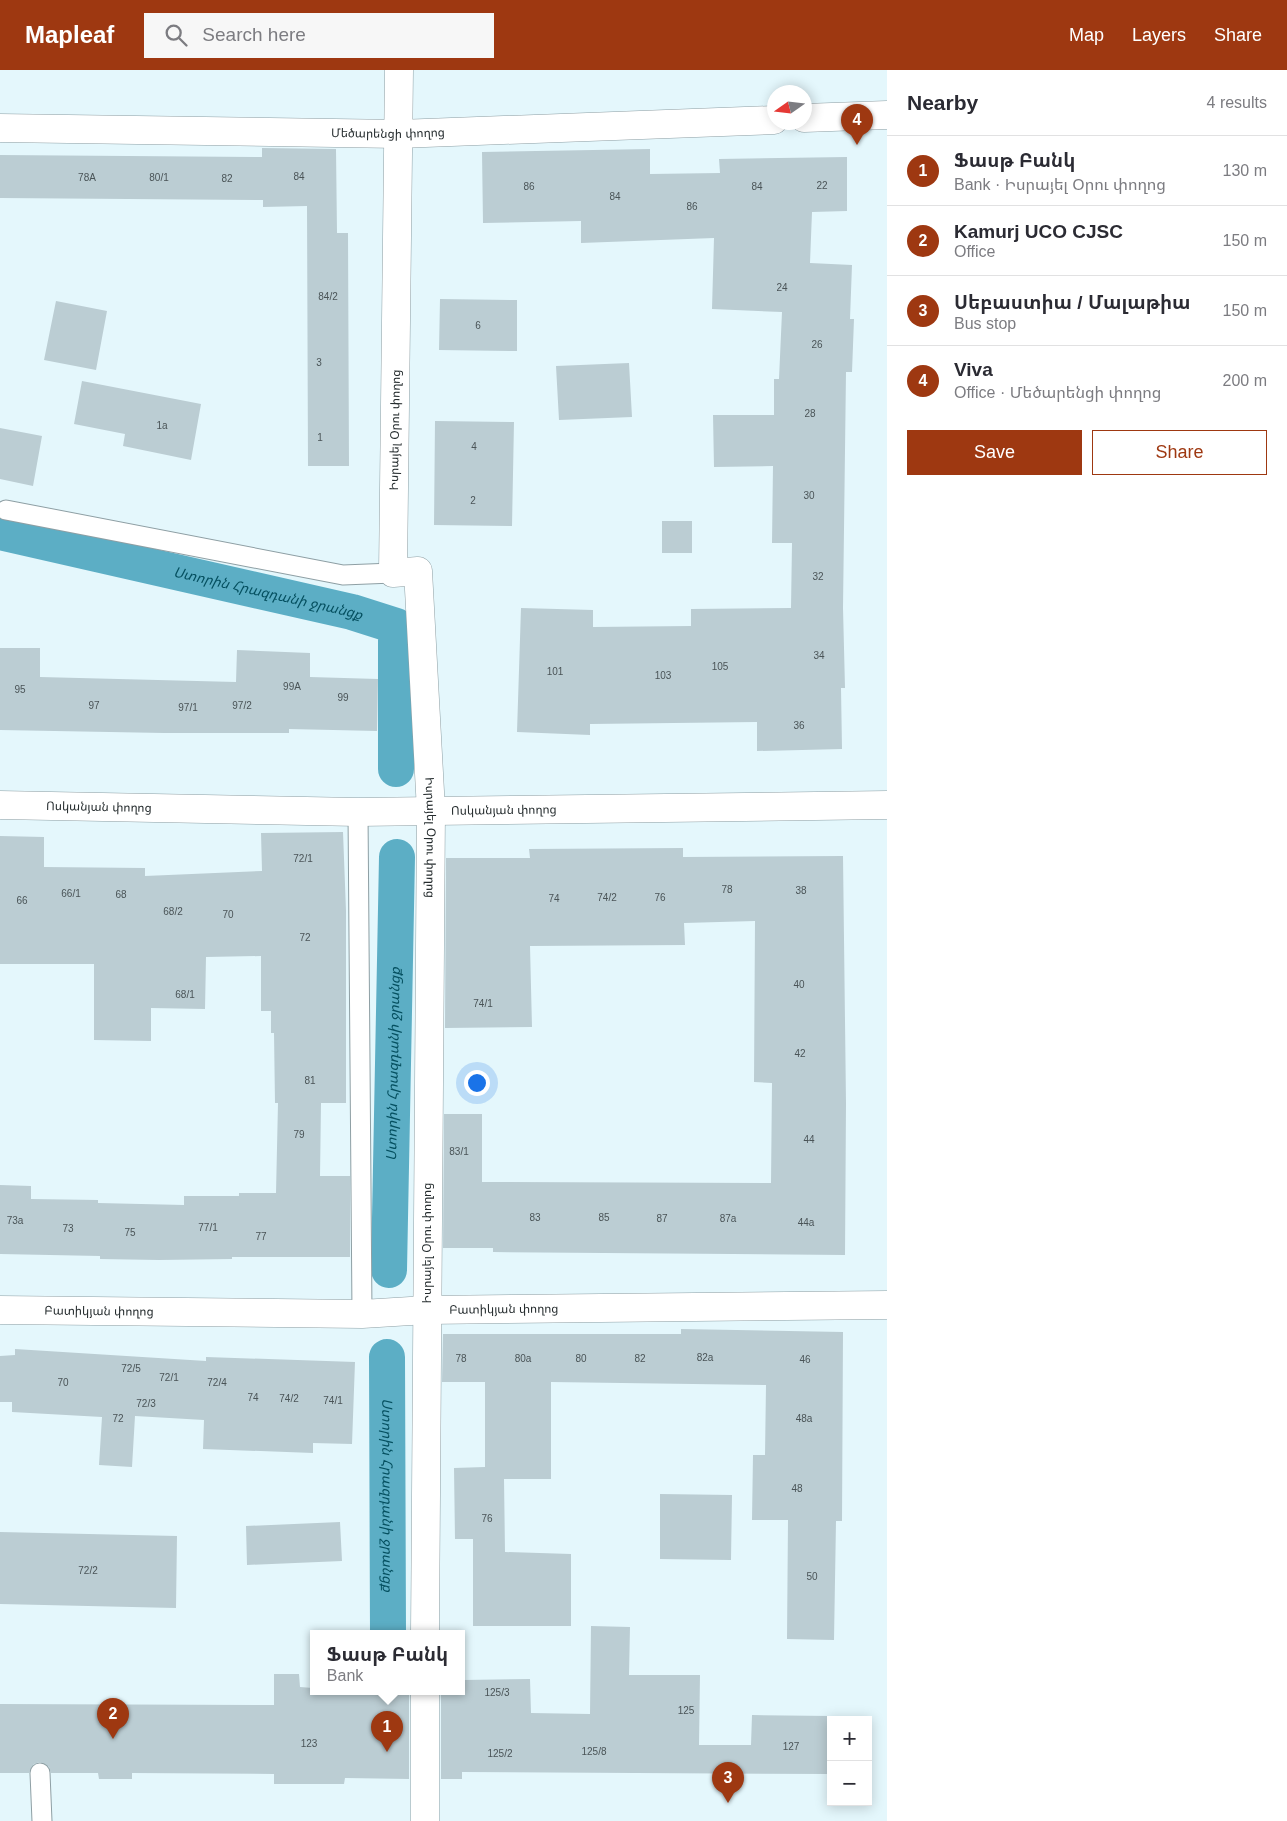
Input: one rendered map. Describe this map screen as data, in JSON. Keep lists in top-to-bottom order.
{
  "streets": {
    "street": [
      "Մեծարենցի փողոց",
      "Իսրայել Օրու փողոց",
      "Ոսկանյան փողոց",
      "Բատիկյան փողոց"
    ]
  },
  "crossings": [
    ["Մեծարենցի փողոց", "Իսրայել Օրու փողոց"],
    ["Իսրայել Օրու փողոց", "Ոսկանյան փողոց"],
    ["Իսրայել Օրու փողոց", "Բատիկյան փողոց"]
  ],
  "water": ["Ստորին Հրազդանի ջրանցք"],
  "house_numbers": [
    "84",
    "78A",
    "80/1",
    "82",
    "22",
    "86",
    "84",
    "84",
    "86",
    "24",
    "84/2",
    "6",
    "26",
    "3",
    "28",
    "1a",
    "1",
    "4",
    "30",
    "2",
    "32",
    "34",
    "105",
    "101",
    "103",
    "99A",
    "95",
    "99",
    "97",
    "97/2",
    "97/1",
    "36",
    "72/1",
    "78",
    "38",
    "66/1",
    "68",
    "74/2",
    "76",
    "74",
    "66",
    "68/2",
    "70",
    "72",
    "40",
    "68/1",
    "74/1",
    "42",
    "81",
    "79",
    "44",
    "83/1",
    "83",
    "85",
    "87",
    "87a",
    "73a",
    "44a",
    "77/1",
    "73",
    "75",
    "77",
    "82a",
    "78",
    "80a",
    "80",
    "82",
    "46",
    "72/5",
    "72/1",
    "70",
    "72/4",
    "74",
    "74/2",
    "74/1",
    "72/3",
    "72",
    "48a",
    "48",
    "76",
    "72/2",
    "50",
    "125/3",
    "125",
    "123",
    "127",
    "125/8",
    "125/2"
  ],
  "north": "left",
  "page": {
    "header": "Mapleaf",
    "search": "Search here",
    "nav": ["Map", "Layers", "Share"],
    "heading": ["Nearby", "4 results"],
    "pins": [
      "4",
      "2",
      "1",
      "3"
    ],
    "list": [
      {
        "mark": "1",
        "name": "Ֆասթ Բանկ",
        "note": "Bank · Իսրայել Օրու փողոց",
        "value": "130 m"
      },
      {
        "mark": "2",
        "name": "Kamurj UCO CJSC",
        "note": "Office",
        "value": "150 m"
      },
      {
        "mark": "3",
        "name": "Սեբաստիա / Մալաթիա",
        "note": "Bus stop",
        "value": "150 m"
      },
      {
        "mark": "4",
        "name": "Viva",
        "note": "Office · Մեծարենցի փողոց",
        "value": "200 m"
      }
    ],
    "buttons": ["Save", "Share"],
    "popup": ["Ֆասթ Բանկ", "Bank"],
    "map_buttons": ["+", "−"]
  }
}
